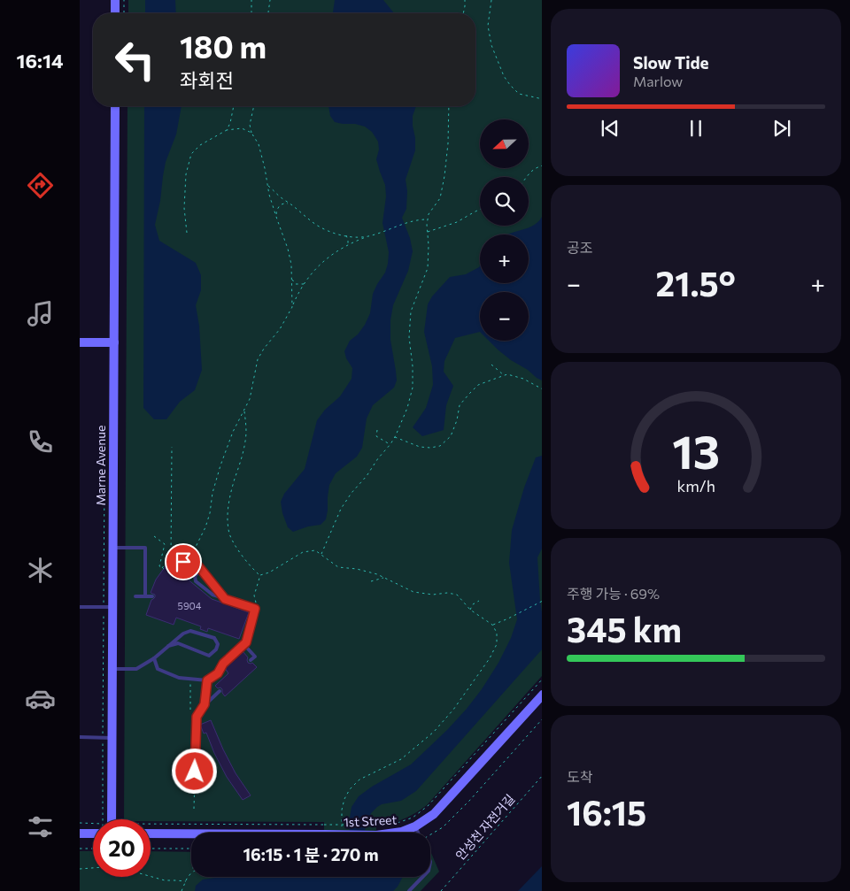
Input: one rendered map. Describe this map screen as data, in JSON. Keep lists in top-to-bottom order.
{
  "streets": {
    "street": ["Marne Avenue", "1st Street"],
    "path": ["안성천 자전거길"]
  },
  "house_numbers": ["5904"],
  "north": "left",
  "page": {
    "tabs": "16:14",
    "turn": ["180 m", "좌회전"],
    "song": ["Slow Tide", "Marlow"],
    "map_buttons": ["+", "−"],
    "tile": [
      "공조",
      ["주행 가능 · 69%", "345 km"],
      ["도착", "16:15"]
    ],
    "heat": ["−", "21.5°", "+"],
    "limit": "20",
    "trip": "16:15 · 1 분 · 270 m",
    "gauge": ["13", "km/h"]
  }
}
